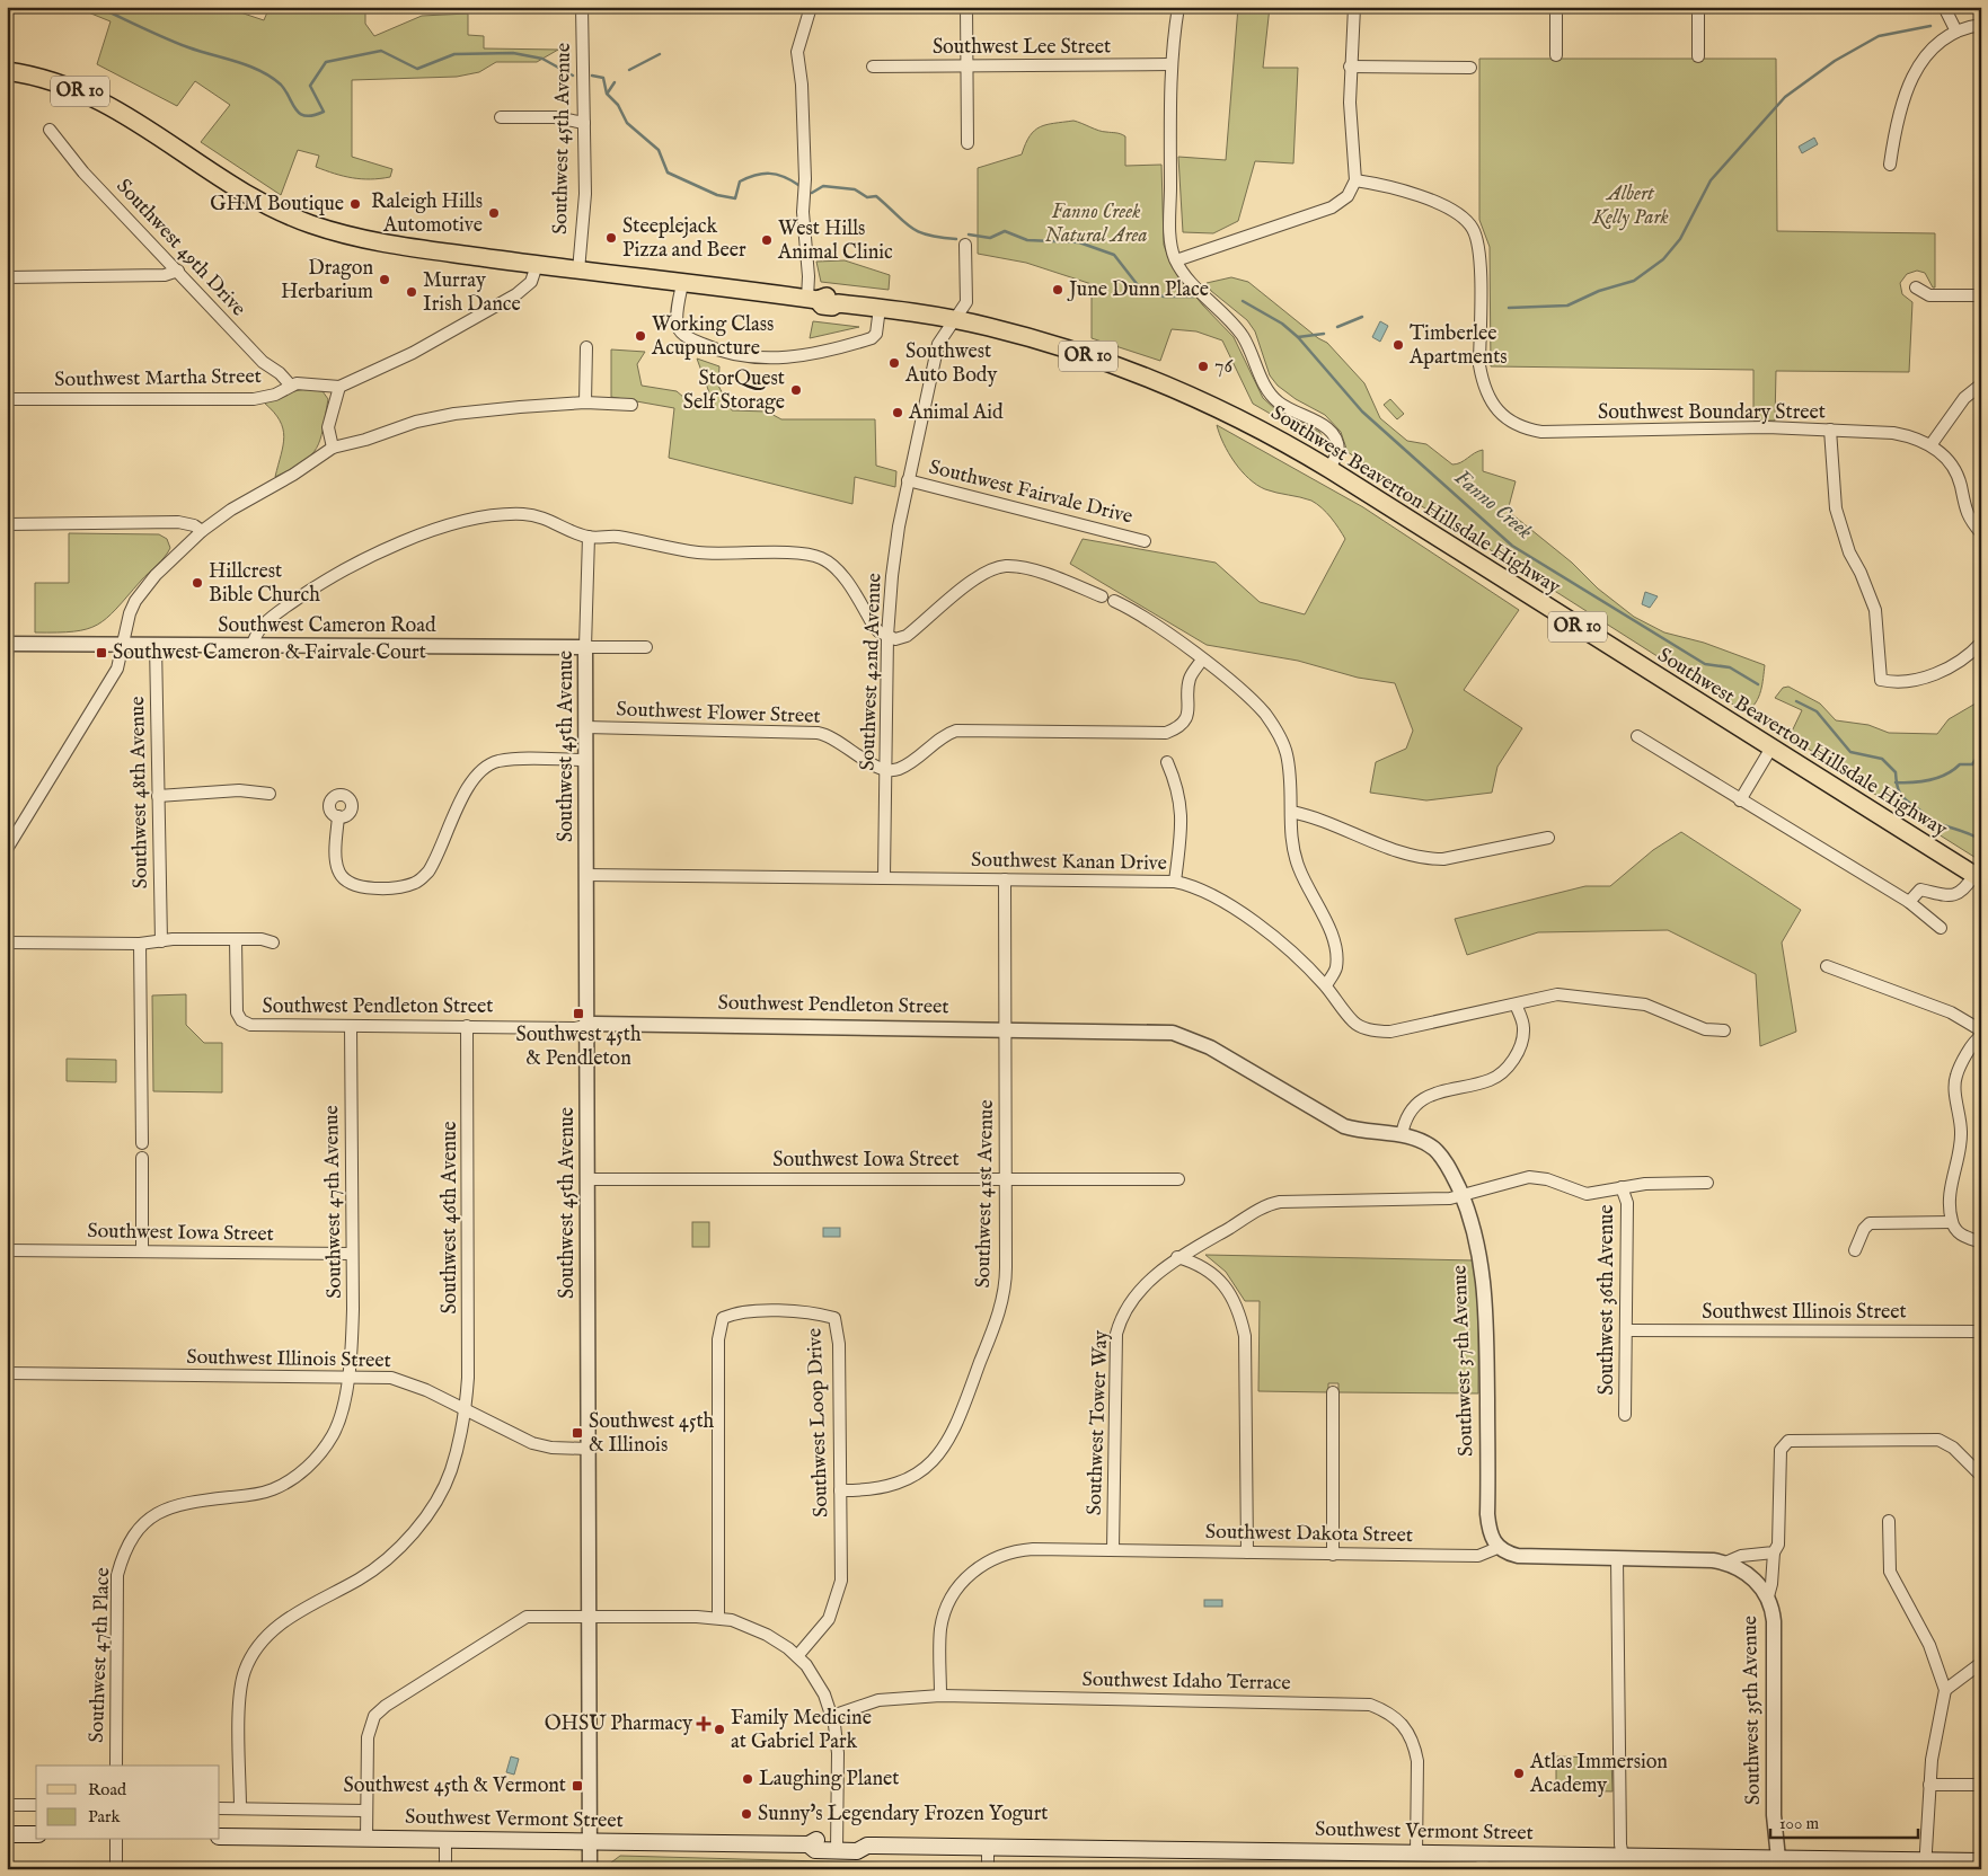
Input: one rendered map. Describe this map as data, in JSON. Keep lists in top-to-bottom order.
{
  "streets": {
    "main road": ["OR 10", "Southwest Beaverton Hillsdale Highway", "Southwest Vermont Street"],
    "street": [
      "Southwest Lee Street",
      "Southwest 45th Avenue",
      "Southwest 49th Drive",
      "Southwest Martha Street",
      "Southwest Boundary Street",
      "Southwest Fairvale Drive",
      "Southwest Cameron Road",
      "Southwest 42nd Avenue",
      "Southwest Flower Street",
      "Southwest 48th Avenue",
      "Southwest Kanan Drive",
      "Southwest Pendleton Street",
      "Southwest Iowa Street",
      "Southwest 41st Avenue",
      "Southwest 47th Avenue",
      "Southwest 46th Avenue",
      "Southwest 36th Avenue",
      "Southwest Illinois Street",
      "Southwest 37th Avenue",
      "Southwest Loop Drive",
      "Southwest Tower Way",
      "Southwest Dakota Street",
      "Southwest 47th Place",
      "Southwest Idaho Terrace",
      "Southwest 35th Avenue"
    ]
  },
  "crossings": [
    ["Southwest 45th Avenue", "Southwest Beaverton Hillsdale Highway"],
    ["Southwest 45th Avenue", "Southwest Cameron Road"],
    ["Southwest 45th Avenue", "Southwest Flower Street"],
    ["Southwest 45th Avenue", "Southwest Kanan Drive"],
    ["Southwest 45th Avenue", "Southwest Pendleton Street"],
    ["Southwest 45th Avenue", "Southwest Iowa Street"],
    ["Southwest 45th Avenue", "Southwest Illinois Street"],
    ["Southwest 45th Avenue", "Southwest Vermont Street"],
    ["Southwest 49th Drive", "Southwest Martha Street"],
    ["Southwest Martha Street", "Southwest Beaverton Hillsdale Highway"],
    ["Southwest Fairvale Drive", "Southwest 42nd Avenue"],
    ["Southwest Beaverton Hillsdale Highway", "Southwest 42nd Avenue"],
    ["Southwest Cameron Road", "Southwest 48th Avenue"],
    ["Southwest 42nd Avenue", "Southwest Flower Street"],
    ["Southwest 42nd Avenue", "Southwest Kanan Drive"],
    ["Southwest Kanan Drive", "Southwest 41st Avenue"],
    ["Southwest Pendleton Street", "Southwest 41st Avenue"],
    ["Southwest Pendleton Street", "Southwest 47th Avenue"],
    ["Southwest Pendleton Street", "Southwest 46th Avenue"],
    ["Southwest Pendleton Street", "Southwest 37th Avenue"],
    ["Southwest Iowa Street", "Southwest 41st Avenue"],
    ["Southwest Iowa Street", "Southwest 47th Avenue"],
    ["Southwest 41st Avenue", "Southwest Loop Drive"],
    ["Southwest 47th Avenue", "Southwest Illinois Street"],
    ["Southwest 47th Avenue", "Southwest 47th Place"],
    ["Southwest 46th Avenue", "Southwest Illinois Street"],
    ["Southwest 36th Avenue", "Southwest Illinois Street"],
    ["Southwest Illinois Street", "Southwest 47th Place"],
    ["Southwest 37th Avenue", "Southwest Tower Way"],
    ["Southwest 37th Avenue", "Southwest Dakota Street"],
    ["Southwest Tower Way", "Southwest Dakota Street"],
    ["Southwest Dakota Street", "Southwest Idaho Terrace"],
    ["Southwest Idaho Terrace", "Southwest Vermont Street"],
    ["Southwest 35th Avenue", "Southwest Vermont Street"]
  ],
  "water": ["Fanno Creek"],
  "parks": ["Albert Kelly Park", "Fanno Creek Natural Area"],
  "places": {
    "other": [
      "GHM Boutique",
      "Raleigh Hills Automotive",
      "Steeplejack Pizza and Beer",
      "West Hills Animal Clinic",
      "Dragon Herbarium",
      "June Dunn Place",
      "Murray Irish Dance",
      "Working Class Acupuncture",
      "Timberlee Apartments",
      "Southwest Auto Body",
      "76",
      "StorQuest Self Storage",
      "Animal Aid",
      "Hillcrest Bible Church",
      "Family Medicine at Gabriel Park",
      "Atlas Immersion Academy",
      "Laughing Planet",
      "Sunny's Legendary Frozen Yogurt"
    ],
    "transit": [
      "Southwest Cameron & Fairvale Court",
      "Southwest 45th & Pendleton",
      "Southwest 45th & Illinois",
      "Southwest 45th & Vermont"
    ],
    "health": ["OHSU Pharmacy"]
  },
  "legend": ["Road", "Park"],
  "scale_bar": "100 m"
}
